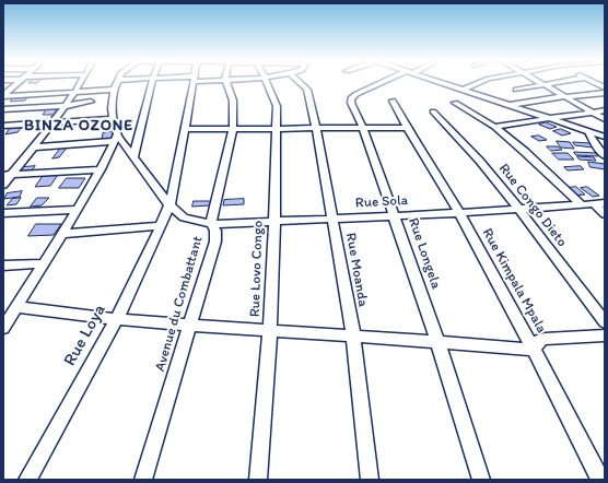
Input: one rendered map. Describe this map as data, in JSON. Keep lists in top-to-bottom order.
{
  "streets": {
    "street": [
      "Rue Sola",
      "Rue Congo Dieto",
      "Rue Longela",
      "Rue Lovo Congo",
      "Rue Moanda",
      "Rue Kimpala Mpala",
      "Avenue du Combattant",
      "Rue Loya"
    ]
  },
  "crossings": [
    ["Rue Sola", "Rue Congo Dieto"],
    ["Rue Sola", "Rue Longela"],
    ["Rue Sola", "Rue Lovo Congo"],
    ["Rue Sola", "Rue Moanda"],
    ["Rue Sola", "Rue Kimpala Mpala"],
    ["Rue Sola", "Avenue du Combattant"],
    ["Avenue du Combattant", "Rue Loya"]
  ],
  "districts": ["BINZA OZONE"]
}
